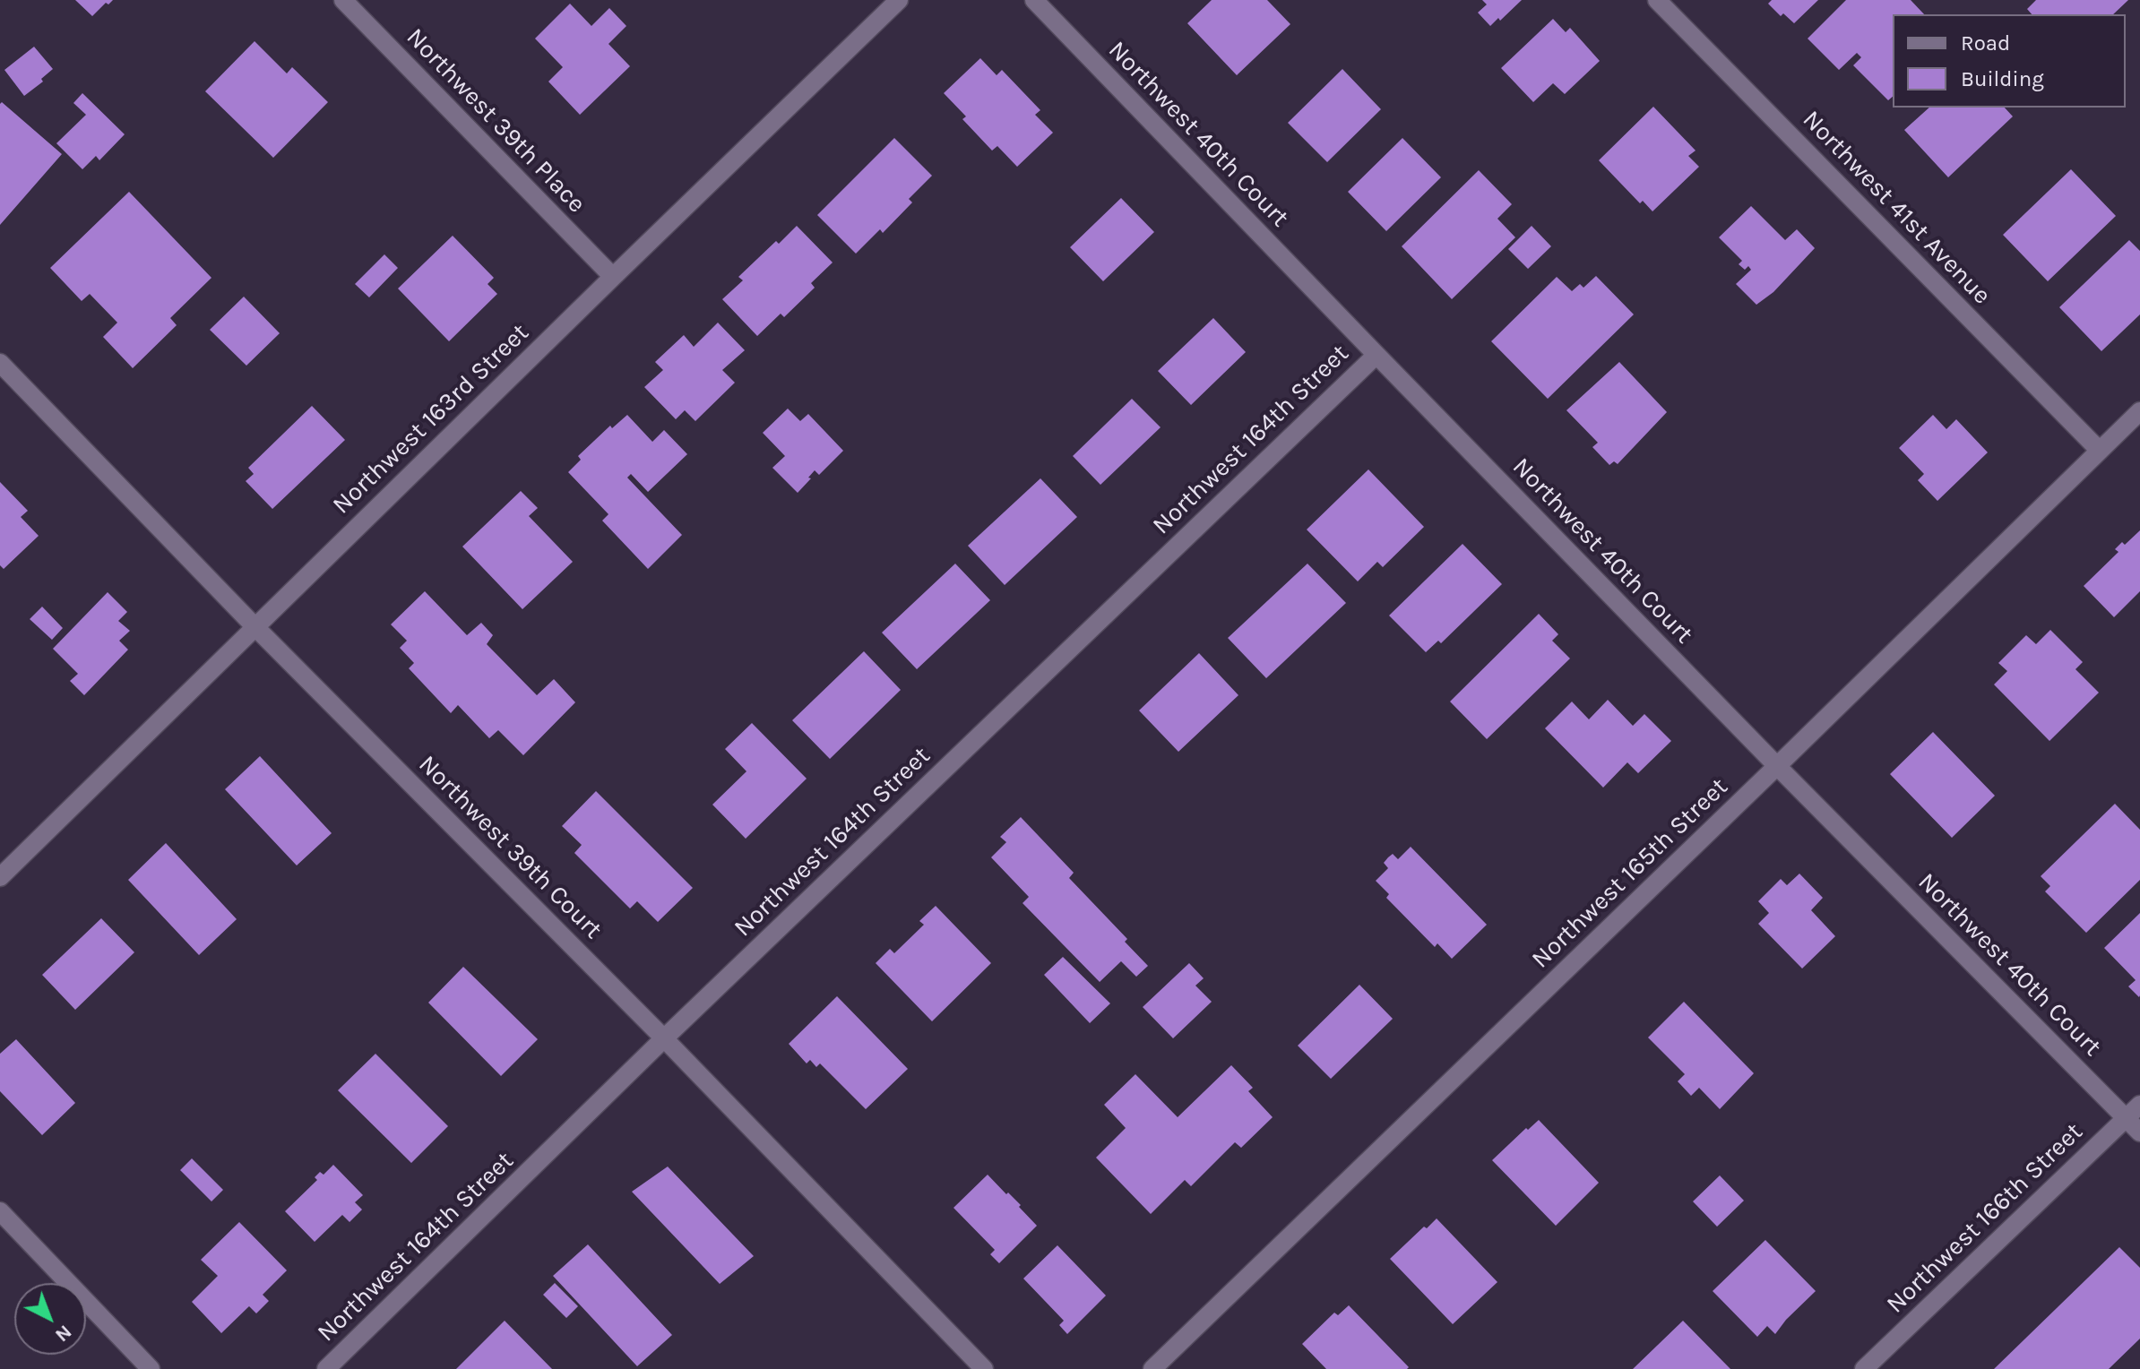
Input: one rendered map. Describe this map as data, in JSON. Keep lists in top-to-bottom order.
{
  "streets": {
    "street": [
      "Northwest 39th Place",
      "Northwest 40th Court",
      "Northwest 41st Avenue",
      "Northwest 163rd Street",
      "Northwest 164th Street",
      "Northwest 39th Court",
      "Northwest 165th Street",
      "Northwest 166th Street"
    ]
  },
  "crossings": [
    ["Northwest 39th Place", "Northwest 163rd Street"],
    ["Northwest 40th Court", "Northwest 164th Street"],
    ["Northwest 40th Court", "Northwest 165th Street"],
    ["Northwest 40th Court", "Northwest 166th Street"],
    ["Northwest 41st Avenue", "Northwest 165th Street"],
    ["Northwest 163rd Street", "Northwest 39th Court"],
    ["Northwest 164th Street", "Northwest 39th Court"]
  ],
  "legend": ["Road", "Building"],
  "north": "bottom right"
}
